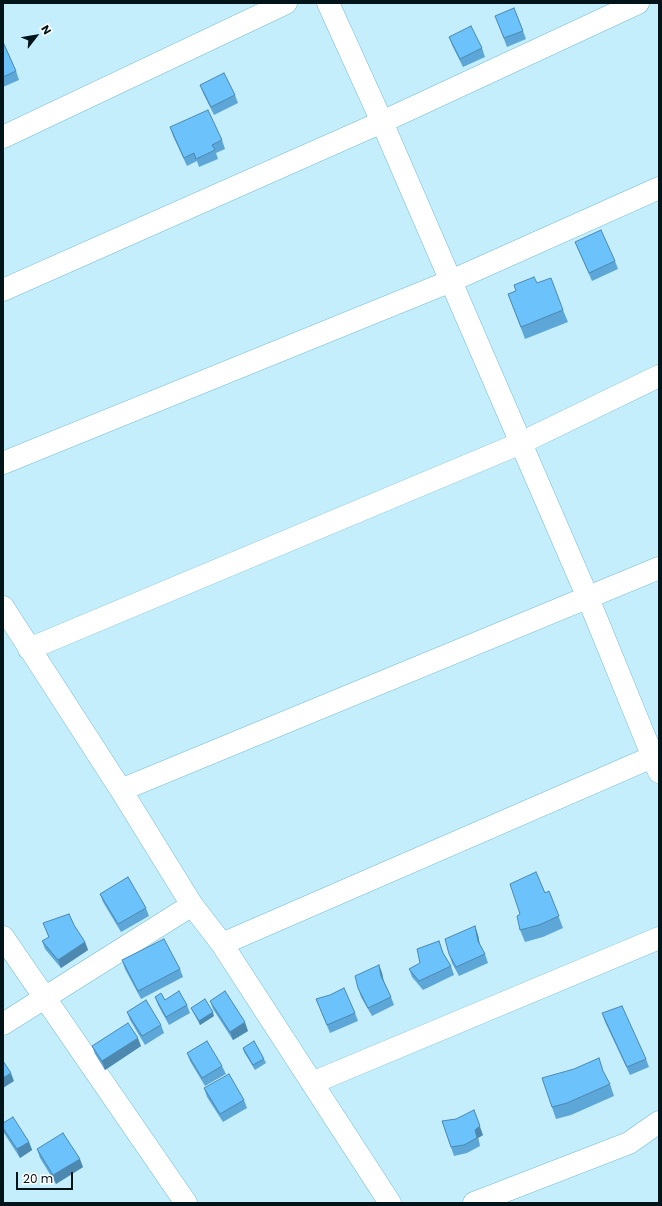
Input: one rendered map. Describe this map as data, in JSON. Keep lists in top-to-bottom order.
{
  "scale_bar": "20 m",
  "north": "top right"
}
